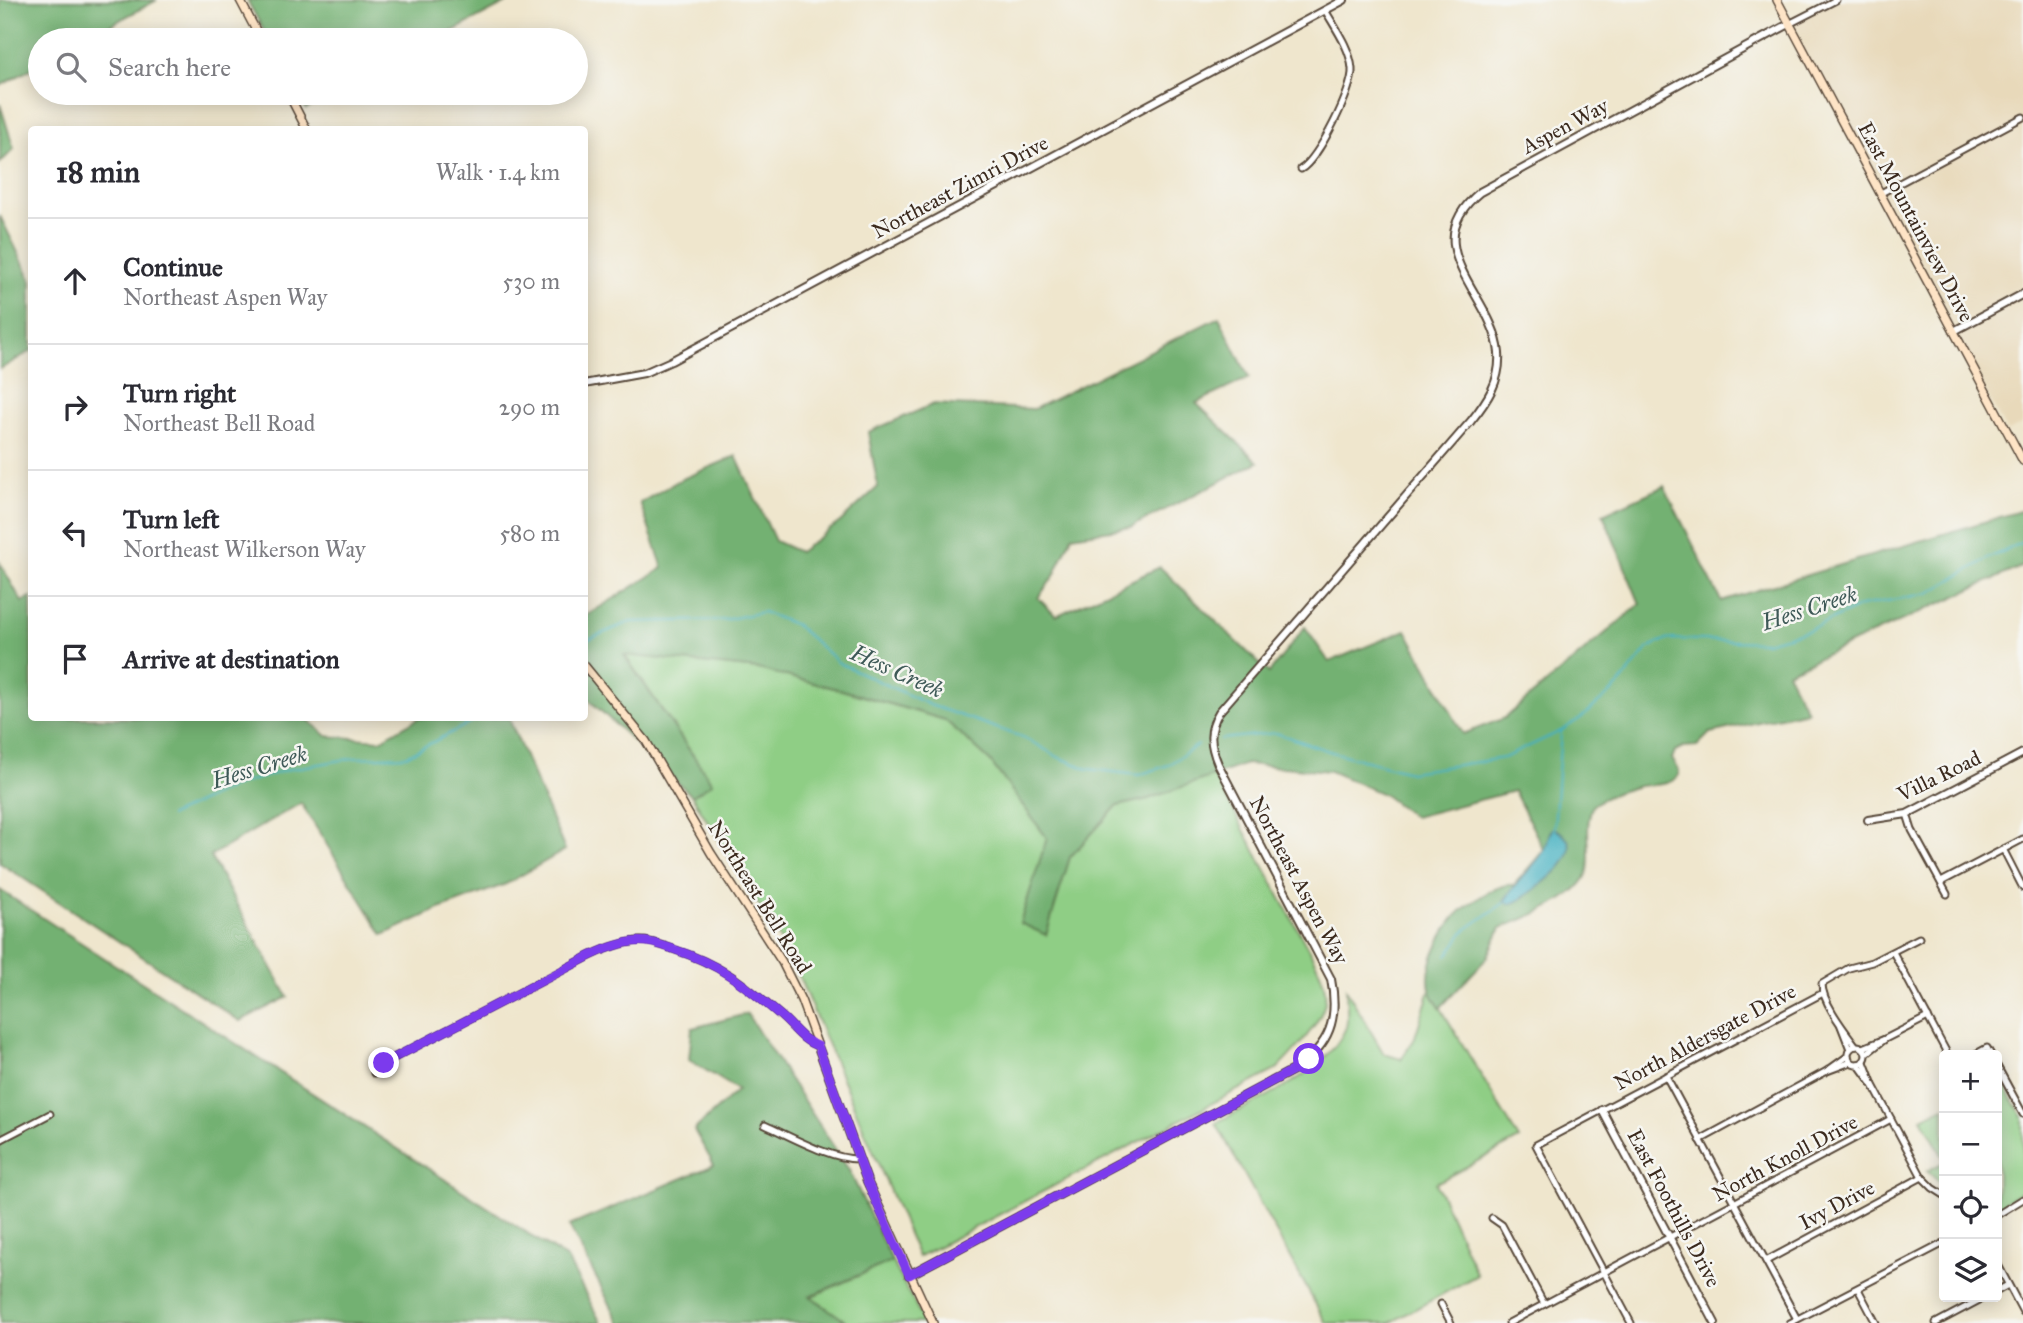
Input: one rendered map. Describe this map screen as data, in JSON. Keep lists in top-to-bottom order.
{
  "streets": {
    "main road": ["East Mountainview Drive", "Northeast Bell Road"],
    "street": [
      "Aspen Way",
      "Northeast Zimri Drive",
      "Villa Road",
      "Northeast Aspen Way",
      "North Aldersgate Drive",
      "North Knoll Drive",
      "Ivy Drive",
      "East Foothills Drive"
    ]
  },
  "crossings": [
    ["Aspen Way", "East Mountainview Drive"],
    ["Aspen Way", "Northeast Aspen Way"],
    ["Northeast Aspen Way", "Northeast Bell Road"],
    ["North Aldersgate Drive", "North Knoll Drive"],
    ["North Aldersgate Drive", "East Foothills Drive"],
    ["North Knoll Drive", "East Foothills Drive"]
  ],
  "water": ["Hess Creek"],
  "page": {
    "search": "Search here",
    "heading": ["18 min", "Walk · 1.4 km"],
    "list": [
      ["Continue", "Northeast Aspen Way", "530 m"],
      ["Turn right", "Northeast Bell Road", "290 m"],
      ["Turn left", "Northeast Wilkerson Way", "580 m"],
      "Arrive at destination"
    ],
    "map_buttons": ["+", "−"]
  }
}
